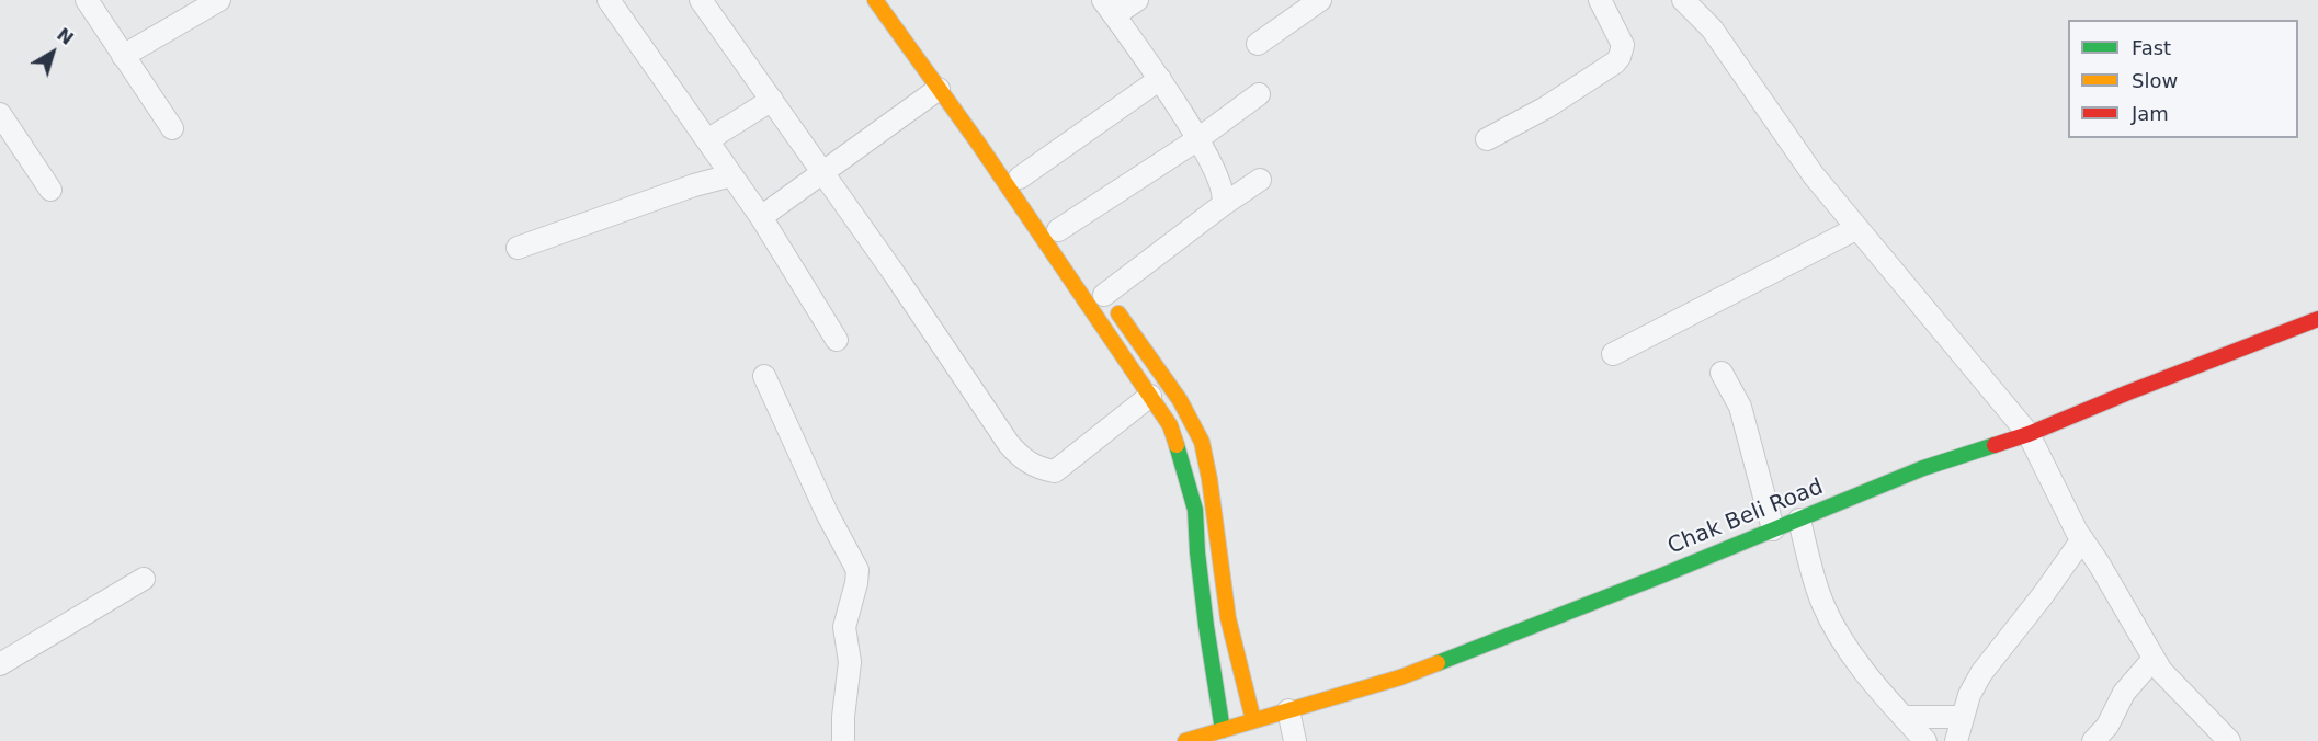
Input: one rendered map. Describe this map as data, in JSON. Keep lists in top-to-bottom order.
{
  "streets": {
    "street": ["Chak Beli Road"]
  },
  "legend": ["Fast", "Slow", "Jam"],
  "north": "top right"
}
